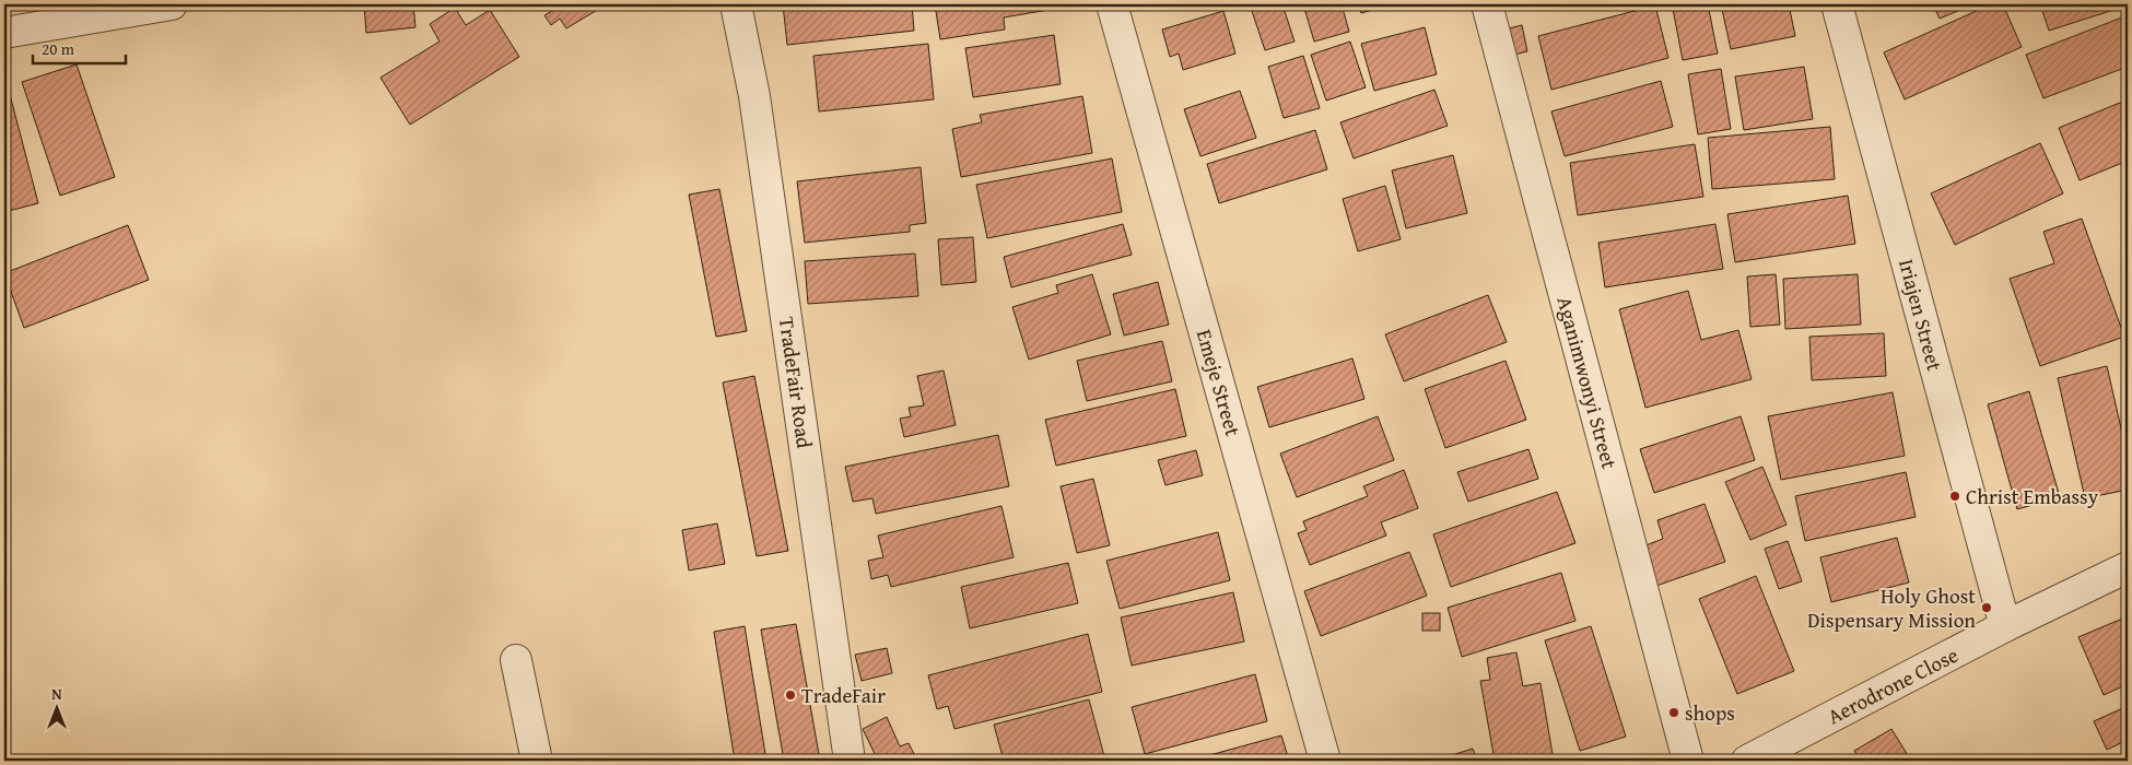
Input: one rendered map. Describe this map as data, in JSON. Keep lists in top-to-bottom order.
{
  "streets": {
    "street": [
      "Iriajen Street",
      "TradeFair Road",
      "Emeje Street",
      "Aganimwonyi Street",
      "Aerodrone Close"
    ]
  },
  "crossings": [
    ["Iriajen Street", "Aerodrone Close"]
  ],
  "places": [
    "Christ Embassy",
    "Holy Ghost Dispensary Mission",
    "TradeFair",
    "shops"
  ],
  "scale_bar": "20 m",
  "north": "top"
}
